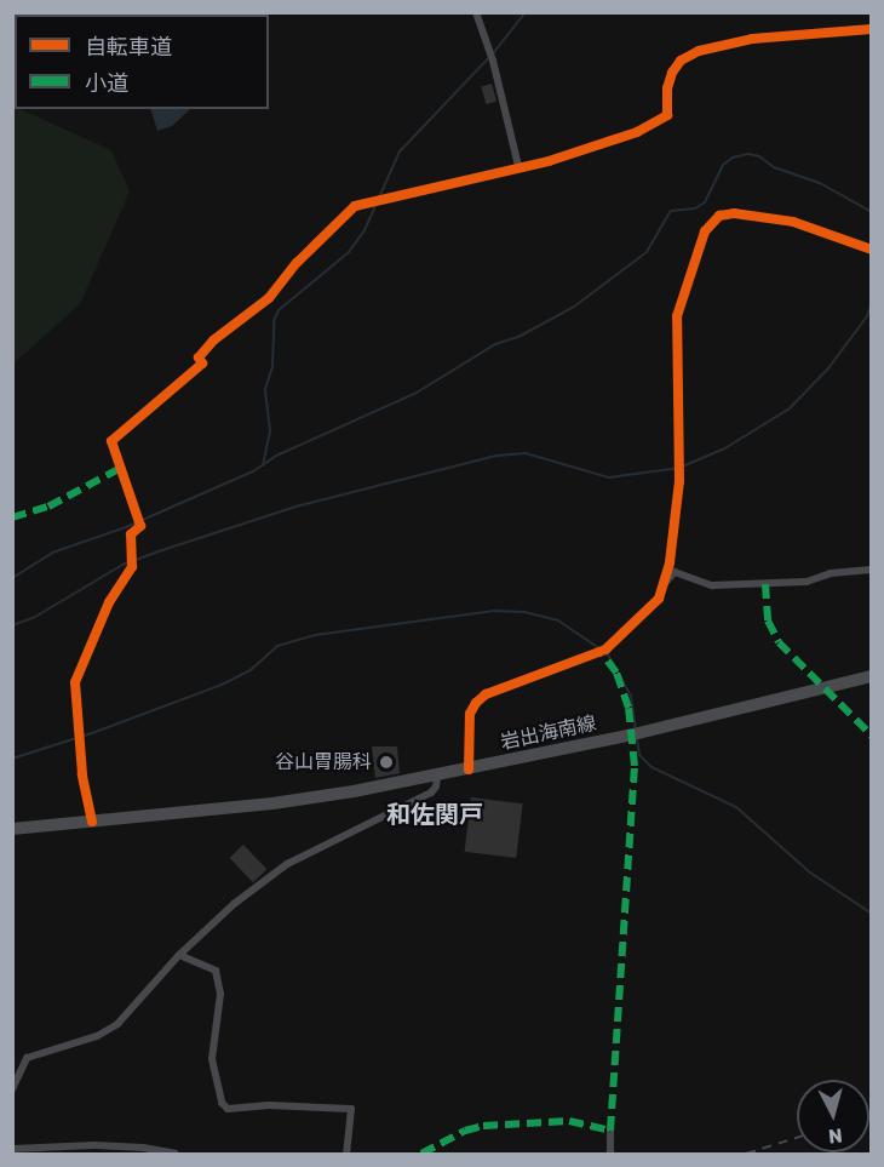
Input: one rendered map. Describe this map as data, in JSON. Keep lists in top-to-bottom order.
{
  "streets": {
    "main road": ["岩出海南線"]
  },
  "districts": ["和佐関戸"],
  "places": ["谷山胃腸科"],
  "legend": ["自転車道", "小道"],
  "north": "bottom"
}
